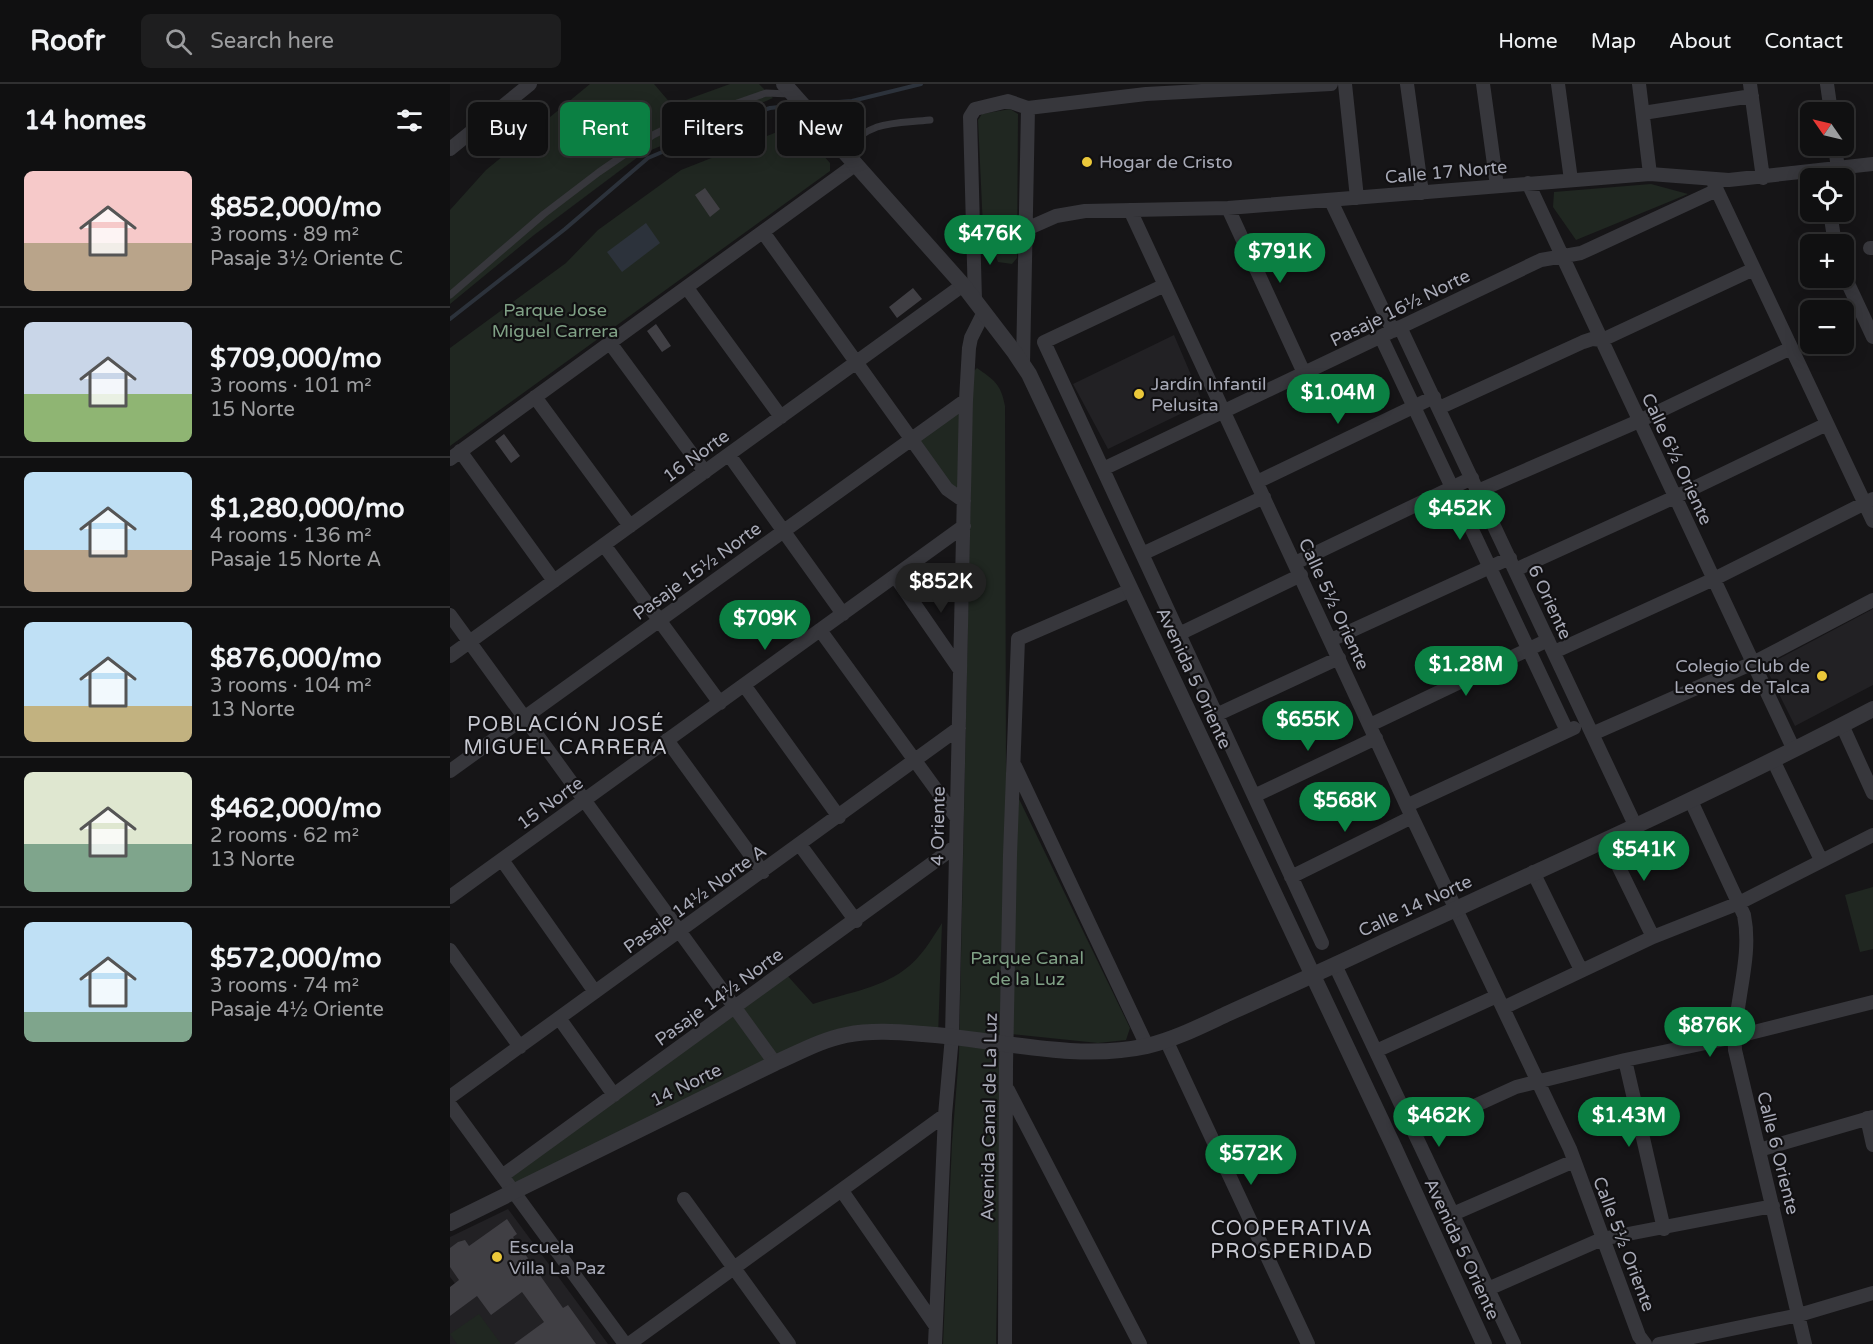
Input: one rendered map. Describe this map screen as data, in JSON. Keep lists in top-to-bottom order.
{
  "streets": {
    "street": [
      "Calle 17 Norte",
      "Pasaje 16½ Norte",
      "16 Norte",
      "Calle 6½ Oriente",
      "Pasaje 15½ Norte",
      "6 Oriente",
      "Calle 5½ Oriente",
      "Avenida 5 Oriente",
      "15 Norte",
      "4 Oriente",
      "Pasaje 14½ Norte A",
      "Calle 14 Norte",
      "Pasaje 14½ Norte",
      "14 Norte",
      "Avenida Canal de La Luz",
      "Calle 6 Oriente"
    ]
  },
  "crossings": [
    ["Calle 17 Norte", "Pasaje 16½ Norte"],
    ["Calle 17 Norte", "Calle 6½ Oriente"],
    ["Calle 17 Norte", "6 Oriente"],
    ["Calle 17 Norte", "Calle 5½ Oriente"],
    ["Pasaje 16½ Norte", "Calle 6½ Oriente"],
    ["Pasaje 16½ Norte", "6 Oriente"],
    ["Pasaje 16½ Norte", "Calle 5½ Oriente"],
    ["16 Norte", "Avenida 5 Oriente"],
    ["Calle 6½ Oriente", "Calle 14 Norte"],
    ["Pasaje 15½ Norte", "4 Oriente"],
    ["6 Oriente", "Calle 14 Norte"],
    ["Calle 5½ Oriente", "Calle 14 Norte"],
    ["Avenida 5 Oriente", "4 Oriente"],
    ["Avenida 5 Oriente", "Calle 14 Norte"],
    ["Avenida 5 Oriente", "Avenida Canal de La Luz"],
    ["15 Norte", "4 Oriente"],
    ["4 Oriente", "Pasaje 14½ Norte A"],
    ["4 Oriente", "Calle 14 Norte"],
    ["4 Oriente", "Pasaje 14½ Norte"],
    ["4 Oriente", "14 Norte"],
    ["Calle 14 Norte", "14 Norte"],
    ["Calle 14 Norte", "Avenida Canal de La Luz"],
    ["Calle 14 Norte", "Calle 6 Oriente"]
  ],
  "districts": ["POBLACIÓN JOSÉ MIGUEL CARRERA", "COOPERATIVA PROSPERIDAD"],
  "parks": ["Parque Jose Miguel Carrera", "Parque Canal de la Luz"],
  "places": [
    "Hogar de Cristo",
    "Jardín Infantil Pelusita",
    "Colegio Club de Leones de Talca",
    "Escuela Villa La Paz"
  ],
  "north": "top left",
  "page": {
    "header": "Roofr",
    "search": "Search here",
    "nav": [
      "Home",
      "Map",
      "About",
      "Contact"
    ],
    "heading": "14 homes",
    "map_buttons": ["+", "−"],
    "chip": [
      "Buy",
      "Rent",
      "Filters",
      "New"
    ],
    "list": [
      {
        "name": "$852,000/mo",
        "note": "3 rooms · 89 m² · Pasaje 3½ Oriente C"
      },
      {
        "name": "$709,000/mo",
        "note": "3 rooms · 101 m² · 15 Norte"
      },
      {
        "name": "$1,280,000/mo",
        "note": "4 rooms · 136 m² · Pasaje 15 Norte A"
      },
      {
        "name": "$876,000/mo",
        "note": "3 rooms · 104 m² · 13 Norte"
      },
      {
        "name": "$462,000/mo",
        "note": "2 rooms · 62 m² · 13 Norte"
      },
      {
        "name": "$572,000/mo",
        "note": "3 rooms · 74 m² · Pasaje 4½ Oriente"
      }
    ],
    "price": [
      "$476K",
      "$791K",
      "$1.04M",
      "$452K",
      "$852K",
      "$709K",
      "$1.28M",
      "$655K",
      "$568K",
      "$541K",
      "$876K",
      "$462K",
      "$1.43M",
      "$572K"
    ]
  }
}
